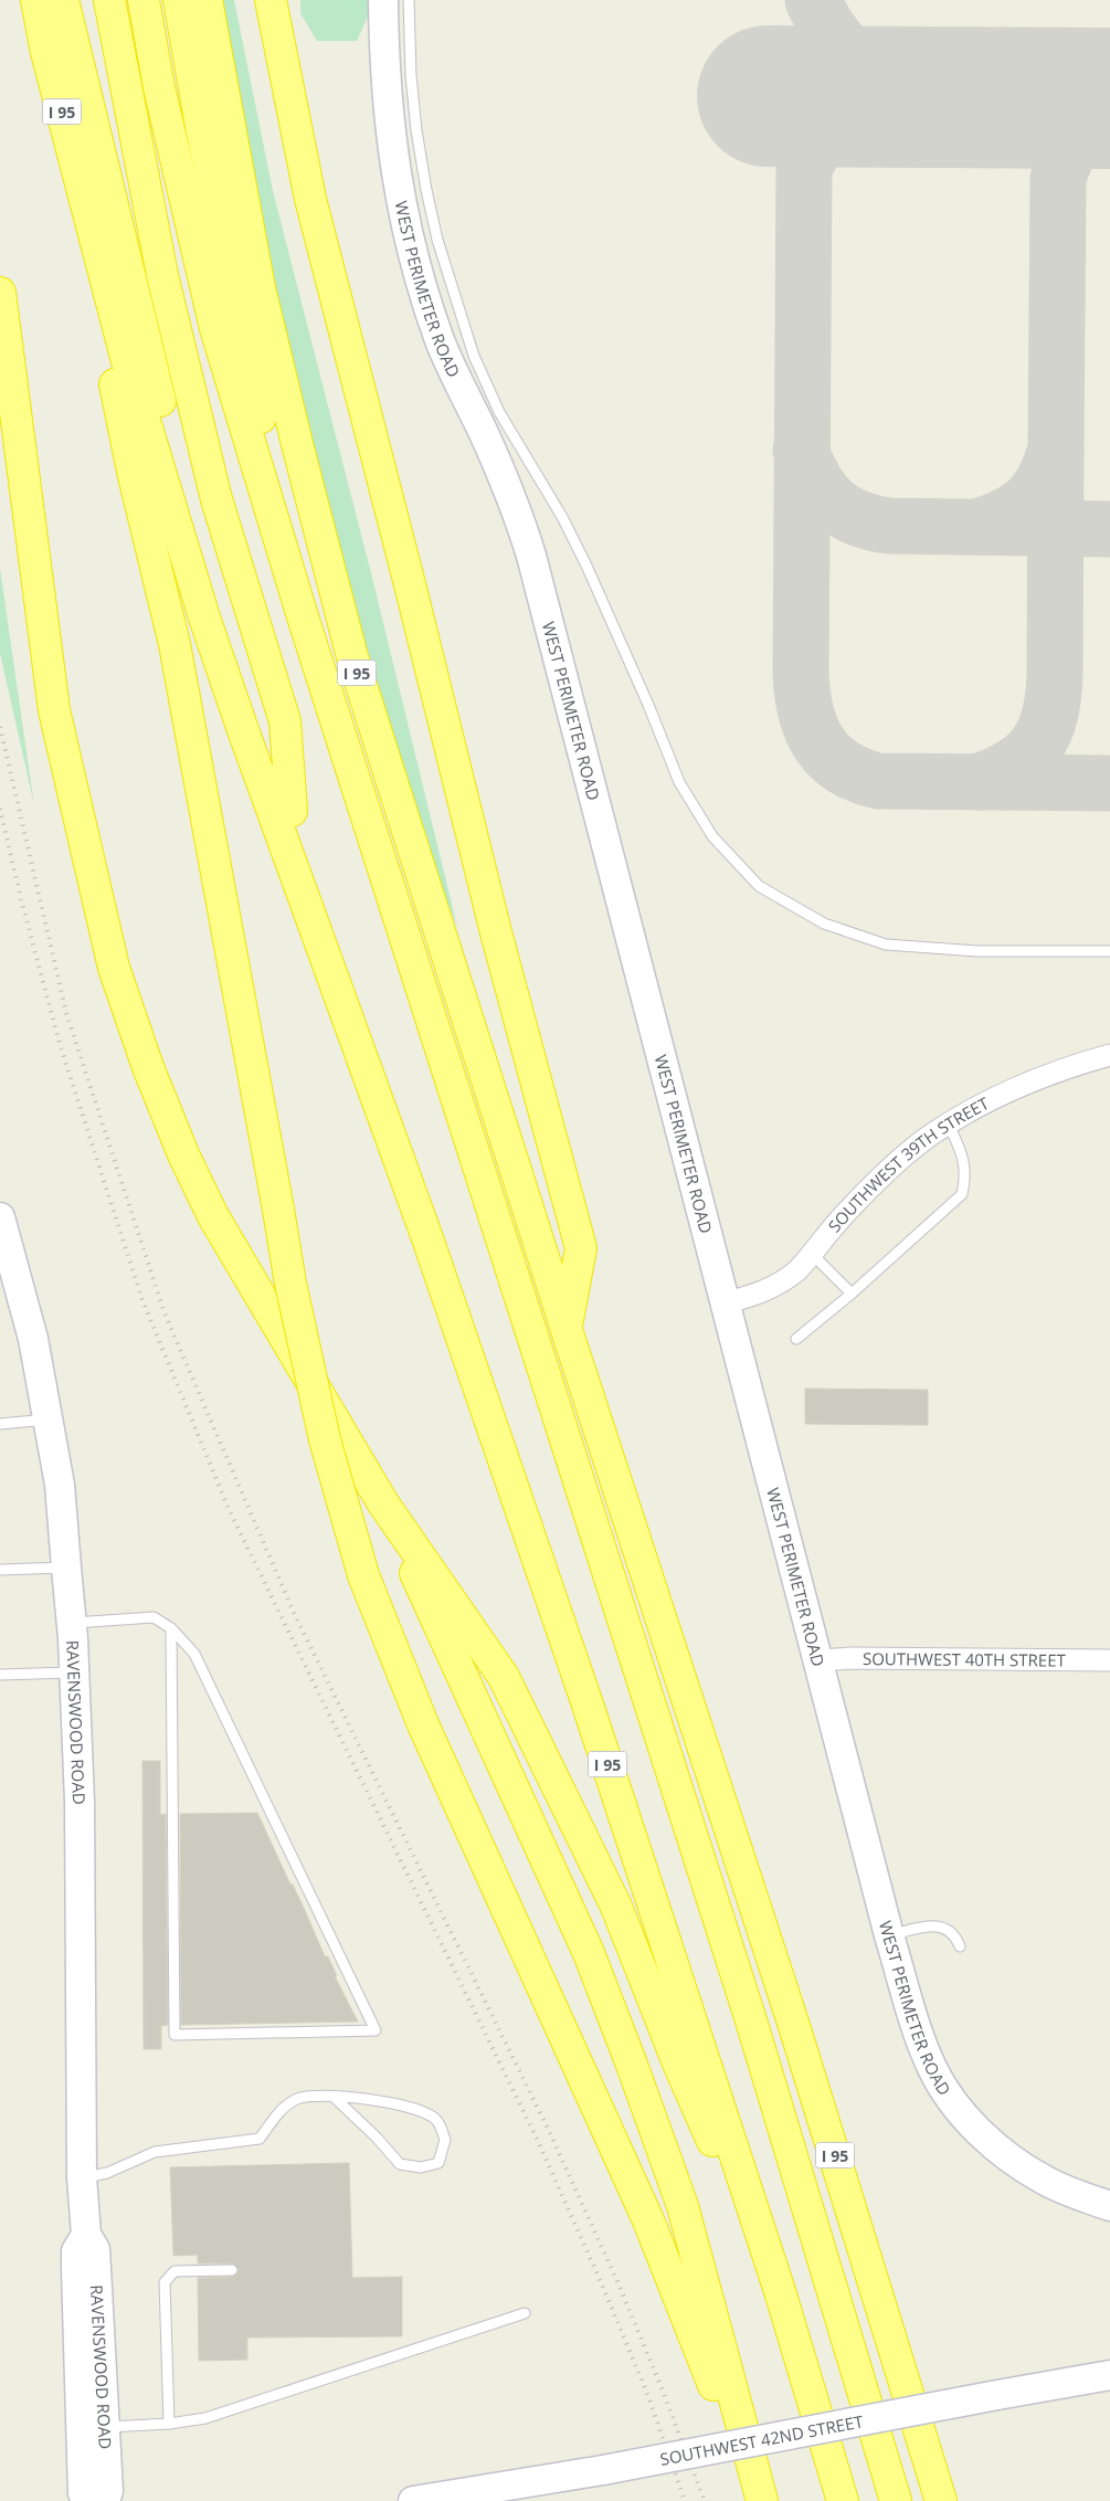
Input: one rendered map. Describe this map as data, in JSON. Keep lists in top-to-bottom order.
{
  "streets": {
    "highway": ["I 95"],
    "street": [
      "WEST PERIMETER ROAD",
      "SOUTHWEST 39TH STREET",
      "SOUTHWEST 40TH STREET",
      "RAVENSWOOD ROAD",
      "SOUTHWEST 42ND STREET"
    ]
  },
  "crossings": [
    ["WEST PERIMETER ROAD", "SOUTHWEST 39TH STREET"],
    ["WEST PERIMETER ROAD", "SOUTHWEST 40TH STREET"]
  ]
}
